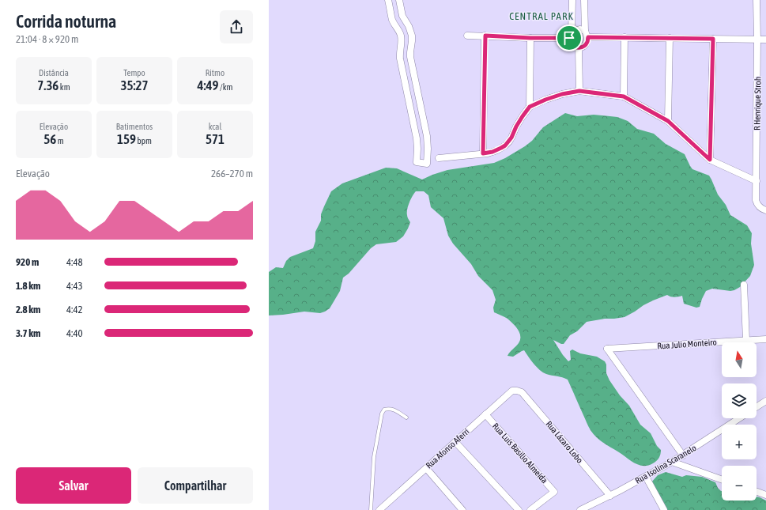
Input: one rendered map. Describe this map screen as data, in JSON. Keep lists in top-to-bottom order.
{
  "streets": {
    "street": [
      "R Henrique Stroh",
      "Rua Julio Monteiro",
      "Rua Lázaro Lobo",
      "Rua Afonso Aferri",
      "Rua Luis Basilio Almeida",
      "Rua Isolina Scaranelo"
    ]
  },
  "crossings": [
    ["Rua Julio Monteiro", "Rua Isolina Scaranelo"],
    ["Rua Lázaro Lobo", "Rua Afonso Aferri"],
    ["Rua Lázaro Lobo", "Rua Isolina Scaranelo"],
    ["Rua Afonso Aferri", "Rua Luis Basilio Almeida"]
  ],
  "districts": ["CENTRAL PARK"],
  "north": "top",
  "page": {
    "heading": ["Corrida noturna", "21:04 · 8 × 920 m"],
    "stats": [
      ["Distância", "7.36 km"],
      ["Tempo", "35:27"],
      ["Ritmo", "4:49 /km"],
      ["Elevação", "56 m"],
      ["Batimentos", "159 bpm"],
      ["kcal", "571"]
    ],
    "chart": ["Elevação", "266–270 m"],
    "list": [
      {
        "name": "920 m",
        "note": "4:48"
      },
      {
        "name": "1.8 km",
        "note": "4:43"
      },
      {
        "name": "2.8 km",
        "note": "4:42"
      },
      {
        "name": "3.7 km",
        "note": "4:40"
      }
    ],
    "map_buttons": ["+", "−"],
    "buttons": ["Salvar", "Compartilhar"]
  }
}
